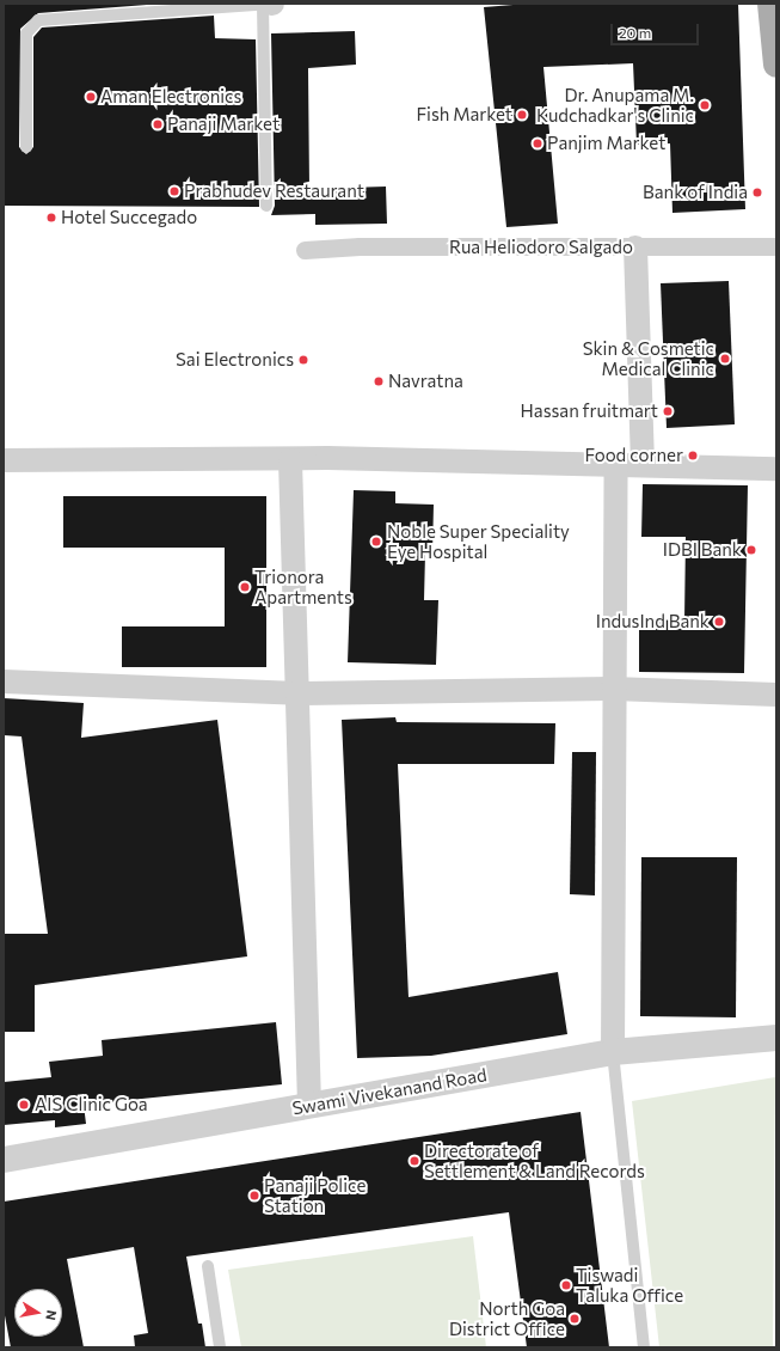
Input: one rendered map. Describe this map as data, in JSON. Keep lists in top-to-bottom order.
{
  "streets": {
    "street": ["Rua Heliodoro Salgado", "Swami Vivekanand Road"]
  },
  "places": [
    "Aman Electronics",
    "Dr. Anupama M. Kudchadkar's Clinic",
    "Fish Market",
    "Panaji Market",
    "Panjim Market",
    "Prabhudev Restaurant",
    "Bank of India",
    "Hotel Succegado",
    "Skin & Cosmetic Medical Clinic",
    "Sai Electronics",
    "Navratna",
    "Hassan fruitmart",
    "Food corner",
    "Noble Super Speciality Eye Hospital",
    "IDBI Bank",
    "Trionora Apartments",
    "IndusInd Bank",
    "AIS Clinic Goa",
    "Directorate of Settlement & Land Records",
    "Panaji Police Station",
    "Tiswadi Taluka Office",
    "North Goa District Office"
  ],
  "scale_bar": "20 m",
  "north": "right"
}
